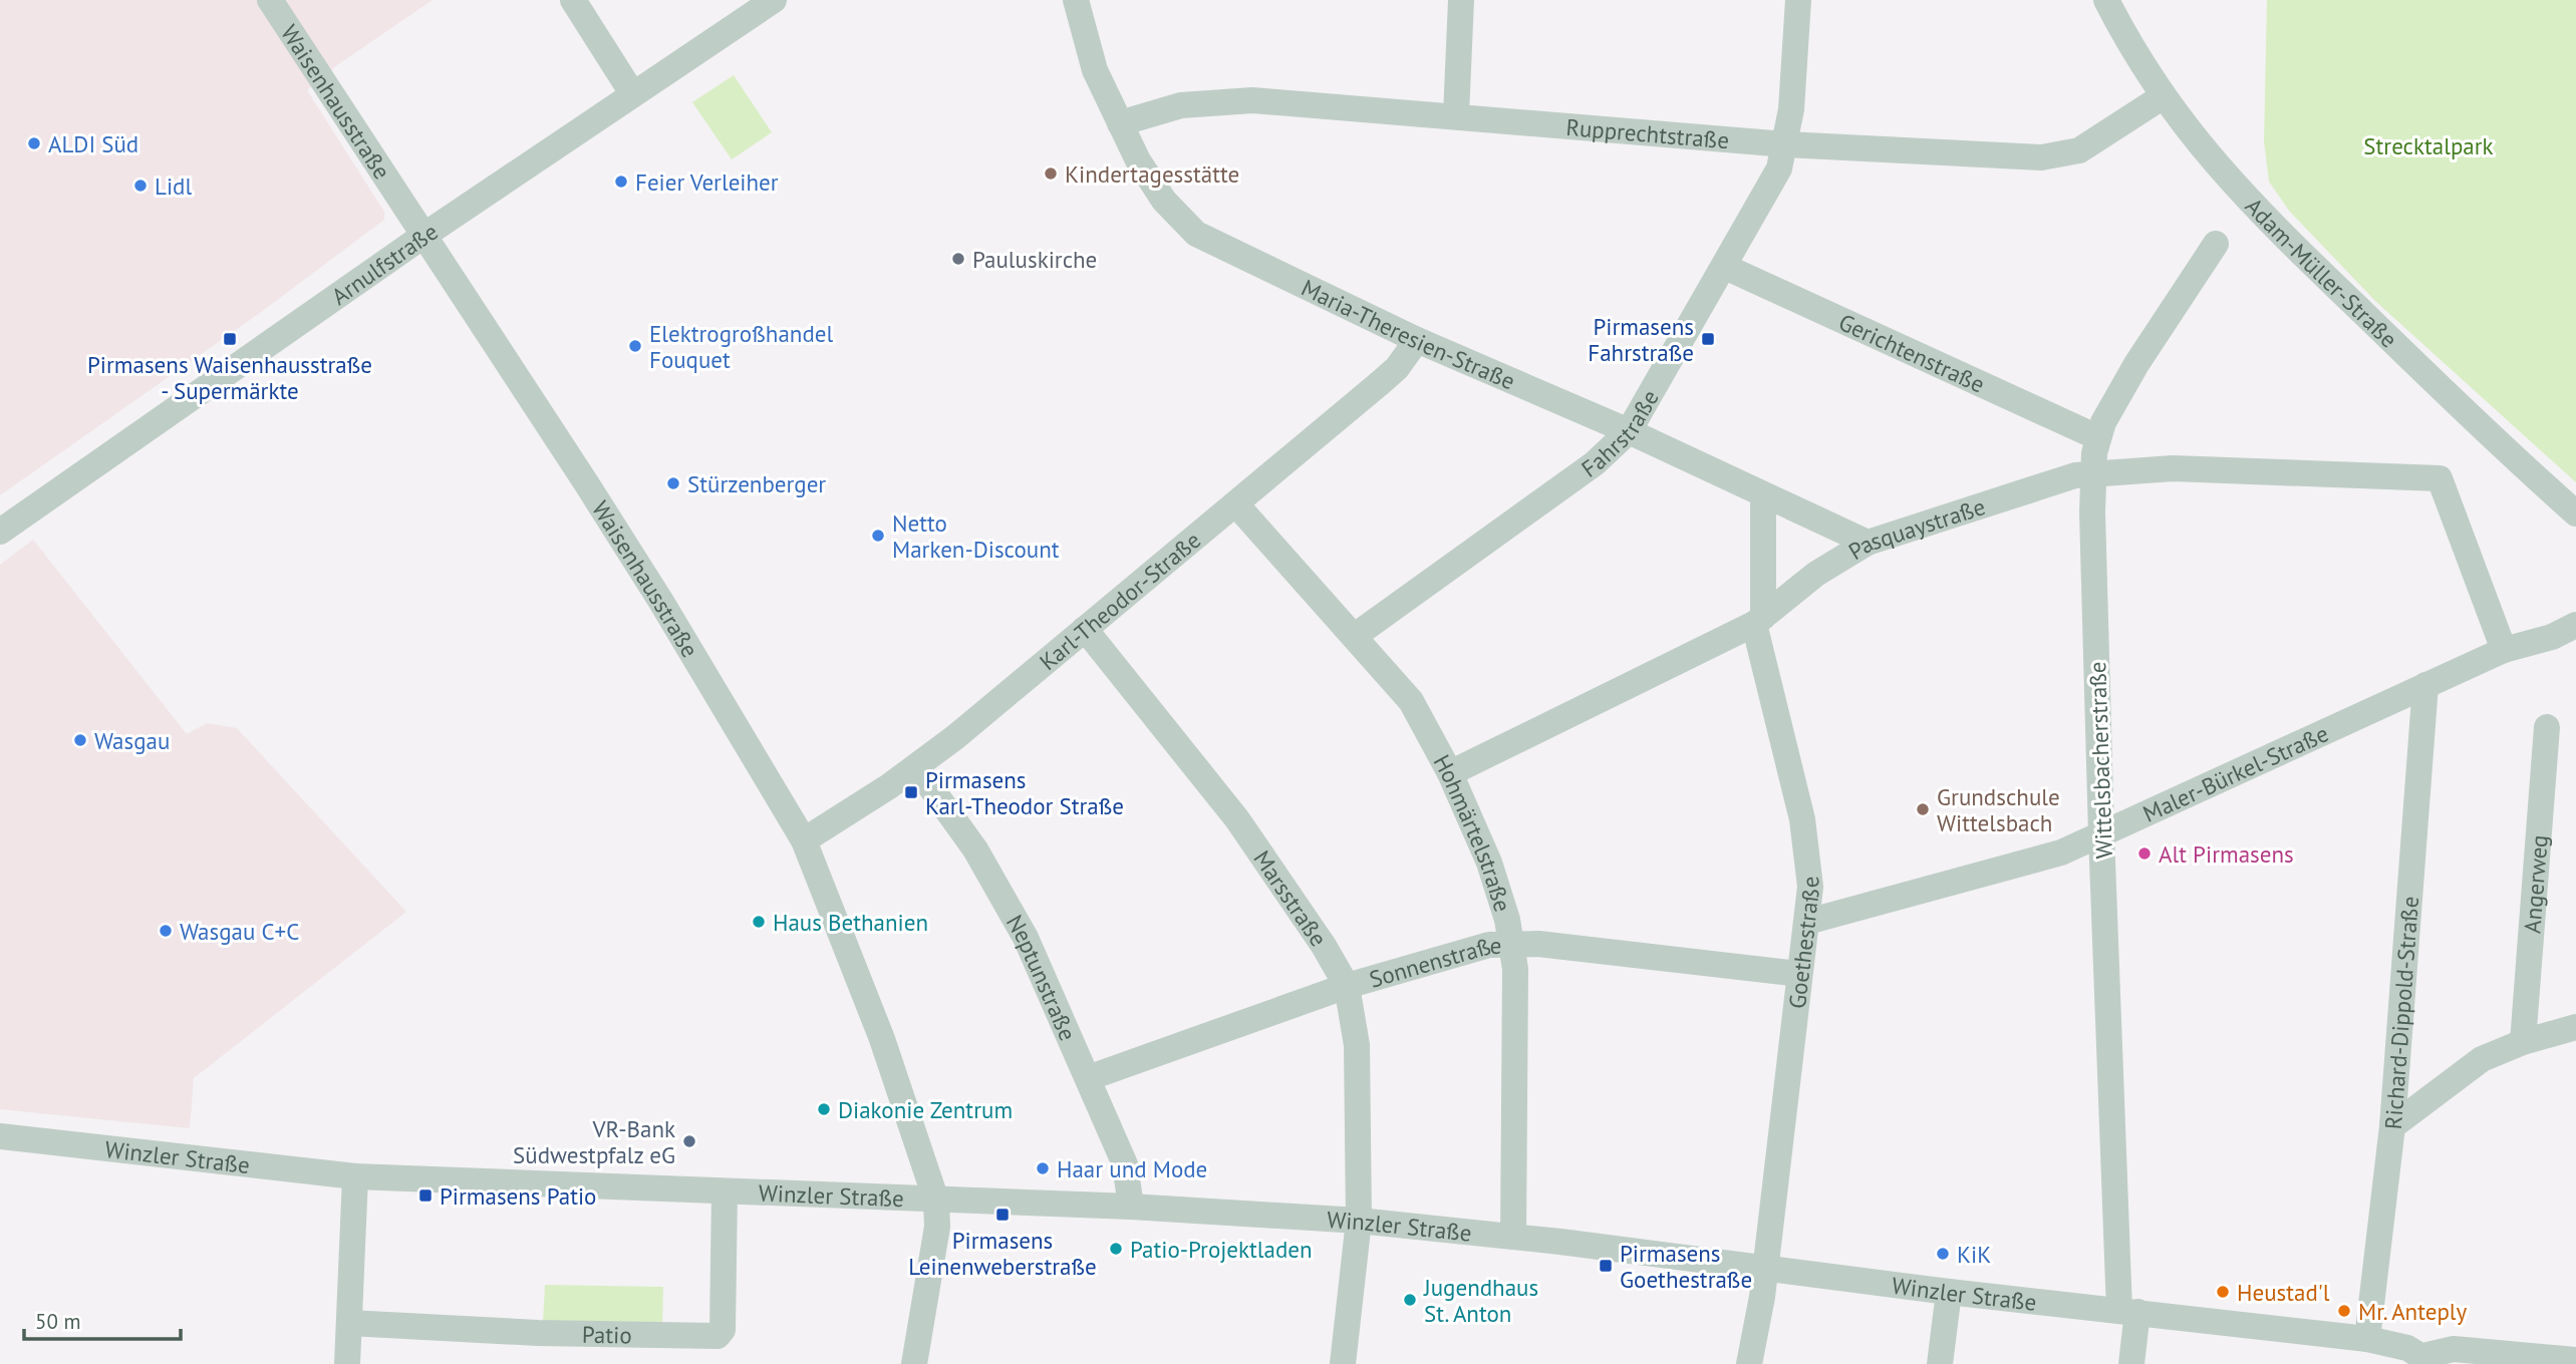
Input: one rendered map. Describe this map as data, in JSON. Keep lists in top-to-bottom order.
{
  "streets": {
    "street": [
      "Waisenhausstraße",
      "Rupprechtstraße",
      "Arnulfstraße",
      "Adam-Müller-Straße",
      "Maria-Theresien-Straße",
      "Gerichtenstraße",
      "Fahrstraße",
      "Pasquaystraße",
      "Karl-Theodor-Straße",
      "Wittelsbacherstraße",
      "Maler-Bürkel-Straße",
      "Hohmärtelstraße",
      "Angerweg",
      "Marsstraße",
      "Goethestraße",
      "Sonnenstraße",
      "Neptunstraße",
      "Richard-Dippold-Straße",
      "Winzler Straße",
      "Patio"
    ]
  },
  "crossings": [
    ["Waisenhausstraße", "Arnulfstraße"],
    ["Waisenhausstraße", "Karl-Theodor-Straße"],
    ["Waisenhausstraße", "Winzler Straße"],
    ["Rupprechtstraße", "Adam-Müller-Straße"],
    ["Rupprechtstraße", "Maria-Theresien-Straße"],
    ["Rupprechtstraße", "Fahrstraße"],
    ["Maria-Theresien-Straße", "Fahrstraße"],
    ["Maria-Theresien-Straße", "Pasquaystraße"],
    ["Maria-Theresien-Straße", "Karl-Theodor-Straße"],
    ["Maria-Theresien-Straße", "Goethestraße"],
    ["Gerichtenstraße", "Fahrstraße"],
    ["Gerichtenstraße", "Wittelsbacherstraße"],
    ["Fahrstraße", "Hohmärtelstraße"],
    ["Pasquaystraße", "Wittelsbacherstraße"],
    ["Pasquaystraße", "Maler-Bürkel-Straße"],
    ["Pasquaystraße", "Hohmärtelstraße"],
    ["Pasquaystraße", "Goethestraße"],
    ["Karl-Theodor-Straße", "Hohmärtelstraße"],
    ["Karl-Theodor-Straße", "Marsstraße"],
    ["Karl-Theodor-Straße", "Neptunstraße"],
    ["Wittelsbacherstraße", "Maler-Bürkel-Straße"],
    ["Wittelsbacherstraße", "Winzler Straße"],
    ["Maler-Bürkel-Straße", "Goethestraße"],
    ["Maler-Bürkel-Straße", "Richard-Dippold-Straße"],
    ["Hohmärtelstraße", "Sonnenstraße"],
    ["Hohmärtelstraße", "Winzler Straße"],
    ["Marsstraße", "Sonnenstraße"],
    ["Marsstraße", "Winzler Straße"],
    ["Goethestraße", "Sonnenstraße"],
    ["Goethestraße", "Winzler Straße"],
    ["Sonnenstraße", "Neptunstraße"],
    ["Neptunstraße", "Winzler Straße"],
    ["Richard-Dippold-Straße", "Winzler Straße"],
    ["Winzler Straße", "Patio"]
  ],
  "parks": ["Strecktalpark"],
  "places": {
    "other": [
      "ALDI Süd",
      "Kindertagesstätte",
      "Feier Verleiher",
      "Lidl",
      "Pauluskirche",
      "Elektrogroßhandel Fouquet",
      "Stürzenberger",
      "Netto Marken-Discount",
      "Wasgau",
      "Grundschule Wittelsbach",
      "Alt Pirmasens",
      "Haus Bethanien",
      "Wasgau C+C",
      "Diakonie Zentrum",
      "VR-Bank Südwestpfalz eG",
      "Haar und Mode",
      "Patio-Projektladen",
      "KiK",
      "Heustad'l",
      "Jugendhaus St. Anton",
      "Mr. Anteply"
    ],
    "transit": [
      "Pirmasens Waisenhausstraße - Supermärkte",
      "Pirmasens Fahrstraße",
      "Pirmasens Karl-Theodor Straße",
      "Pirmasens Patio",
      "Pirmasens Leinenweberstraße",
      "Pirmasens Goethestraße"
    ]
  },
  "scale_bar": "50 m"
}
